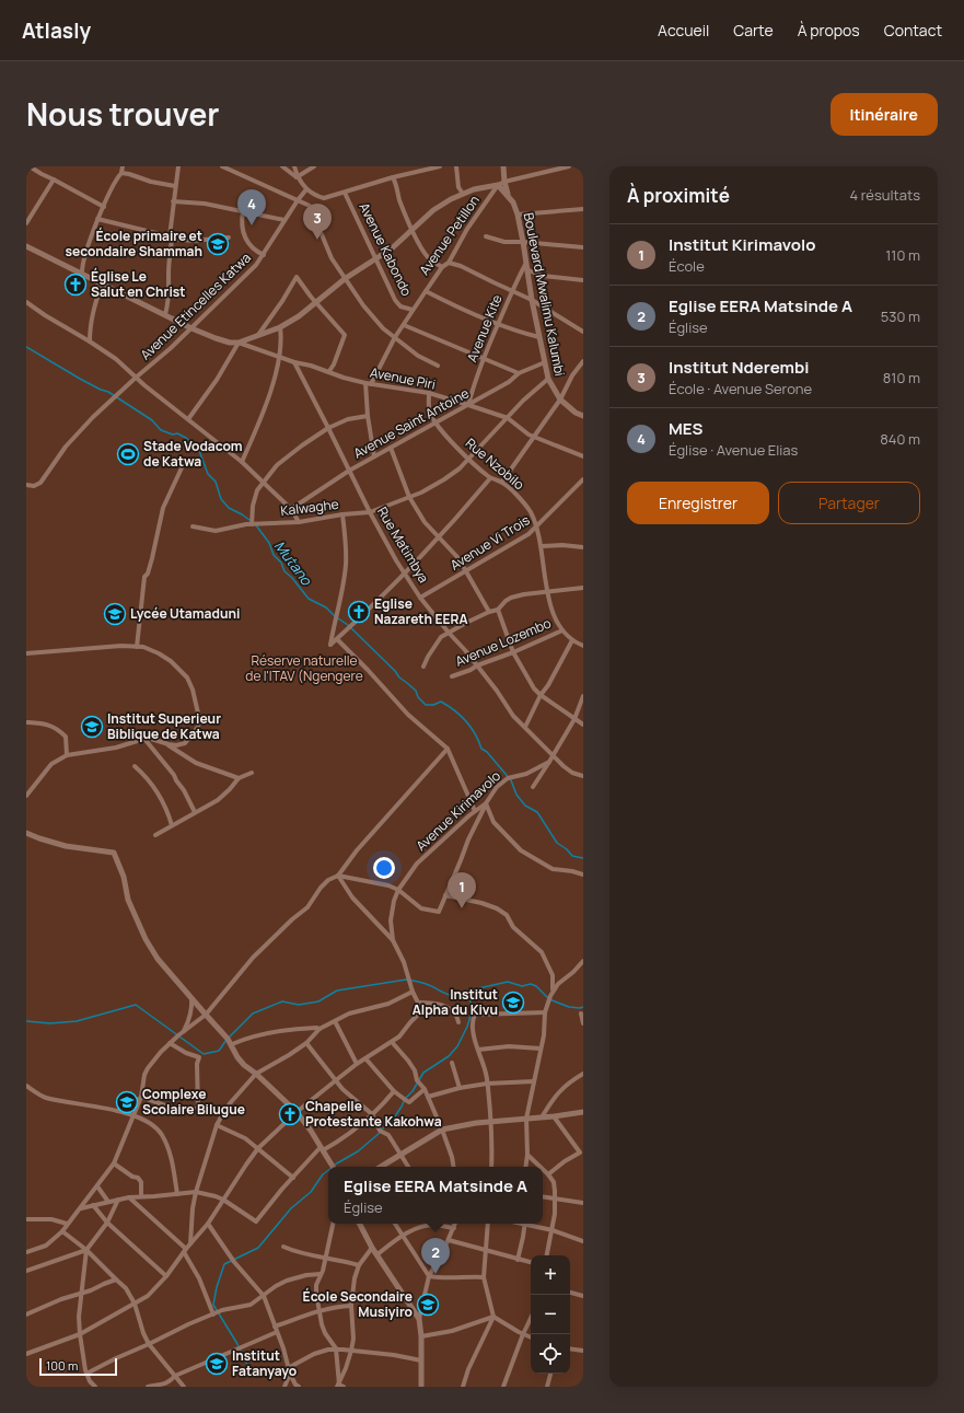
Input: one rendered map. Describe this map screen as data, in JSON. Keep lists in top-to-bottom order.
{
  "streets": {
    "street": [
      "Avenue Petillon",
      "Avenue Kabondo",
      "Boulevard Mwalimu Kalumbi",
      "Avenue Etincelles Katwa",
      "Avenue Kite",
      "Avenue Piri",
      "Avenue Saint Antoine",
      "Rue Nzobilo",
      "Kalwaghe",
      "Avenue Vi Trois",
      "Rue Matimbya",
      "Avenue Lozembo",
      "Avenue Kirimavolo"
    ]
  },
  "crossings": [
    ["Avenue Petillon", "Avenue Kabondo"],
    ["Avenue Petillon", "Boulevard Mwalimu Kalumbi"],
    ["Avenue Petillon", "Avenue Piri"],
    ["Boulevard Mwalimu Kalumbi", "Avenue Kite"],
    ["Boulevard Mwalimu Kalumbi", "Avenue Saint Antoine"],
    ["Boulevard Mwalimu Kalumbi", "Kalwaghe"],
    ["Avenue Kite", "Avenue Piri"],
    ["Avenue Kite", "Avenue Saint Antoine"],
    ["Avenue Piri", "Avenue Saint Antoine"],
    ["Avenue Piri", "Rue Nzobilo"],
    ["Avenue Piri", "Kalwaghe"],
    ["Avenue Piri", "Rue Matimbya"],
    ["Avenue Saint Antoine", "Rue Nzobilo"],
    ["Avenue Saint Antoine", "Rue Matimbya"],
    ["Rue Nzobilo", "Kalwaghe"],
    ["Rue Nzobilo", "Avenue Vi Trois"],
    ["Rue Nzobilo", "Avenue Lozembo"],
    ["Kalwaghe", "Rue Matimbya"],
    ["Avenue Vi Trois", "Rue Matimbya"],
    ["Rue Matimbya", "Avenue Lozembo"]
  ],
  "water": ["Mutano"],
  "parks": ["Réserve naturelle de l'ITAV (Ngengere"],
  "places": {
    "school or university": [
      "École primaire et secondaire Shammah",
      "Lycée Utamaduni",
      "Institut Superieur Biblique de Katwa",
      "Institut Alpha du Kivu",
      "Complexe Scolaire Bilugue",
      "École Secondaire Musiyiro",
      "Institut Fatanyayo"
    ],
    "church": ["Église Le Salut en Christ", "Eglise Nazareth EERA", "Chapelle Protestante Kakohwa"],
    "sports": ["Stade Vodacom de Katwa"]
  },
  "scale_bar": "100 m",
  "page": {
    "header": "Atlasly",
    "nav": [
      "Accueil",
      "Carte",
      "À propos",
      "Contact"
    ],
    "title": "Nous trouver",
    "buttons": [
      "Itinéraire",
      ["Enregistrer", "Partager"]
    ],
    "heading": ["À proximité", "4 résultats"],
    "pins": [
      "4",
      "3",
      "1",
      "2"
    ],
    "list": [
      {
        "mark": "1",
        "name": "Institut Kirimavolo",
        "note": "École",
        "value": "110 m"
      },
      {
        "mark": "2",
        "name": "Eglise EERA Matsinde A",
        "note": "Église",
        "value": "530 m"
      },
      {
        "mark": "3",
        "name": "Institut Nderembi",
        "note": "École · Avenue Serone",
        "value": "810 m"
      },
      {
        "mark": "4",
        "name": "MES",
        "note": "Église · Avenue Elias",
        "value": "840 m"
      }
    ],
    "popup": ["Eglise EERA Matsinde A", "Église"],
    "map_buttons": ["+", "−"],
    "scale": "100 m"
  }
}
